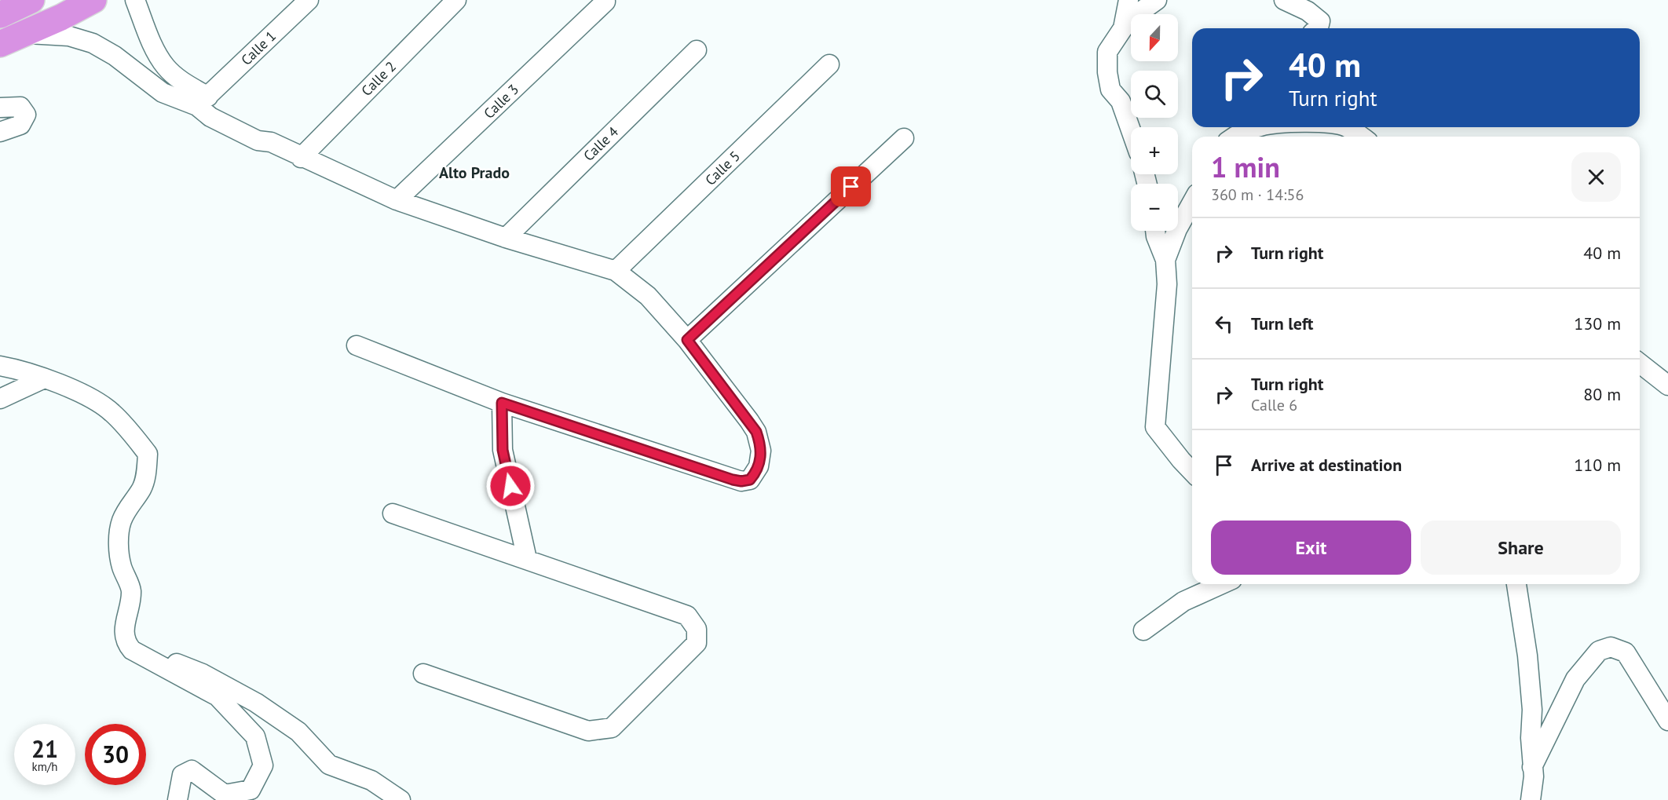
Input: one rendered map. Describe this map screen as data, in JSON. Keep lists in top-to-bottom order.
{
  "streets": {
    "street": [
      "Calle 1",
      "Calle 2",
      "Calle 3",
      "Calle 4",
      "Calle 5"
    ]
  },
  "districts": ["Alto Prado"],
  "north": "bottom",
  "page": {
    "map_buttons": ["+", "−"],
    "turn": ["40 m", "Turn right"],
    "heading": ["1 min", "360 m · 14:56"],
    "list": [
      {
        "name": "Turn right",
        "value": "40 m"
      },
      {
        "name": "Turn left",
        "value": "130 m"
      },
      {
        "name": "Turn right",
        "note": "Calle 6",
        "value": "80 m"
      },
      {
        "name": "Arrive at destination",
        "value": "110 m"
      }
    ],
    "buttons": ["Exit", "Share"],
    "speed": "21 km/h",
    "limit": "30"
  }
}
